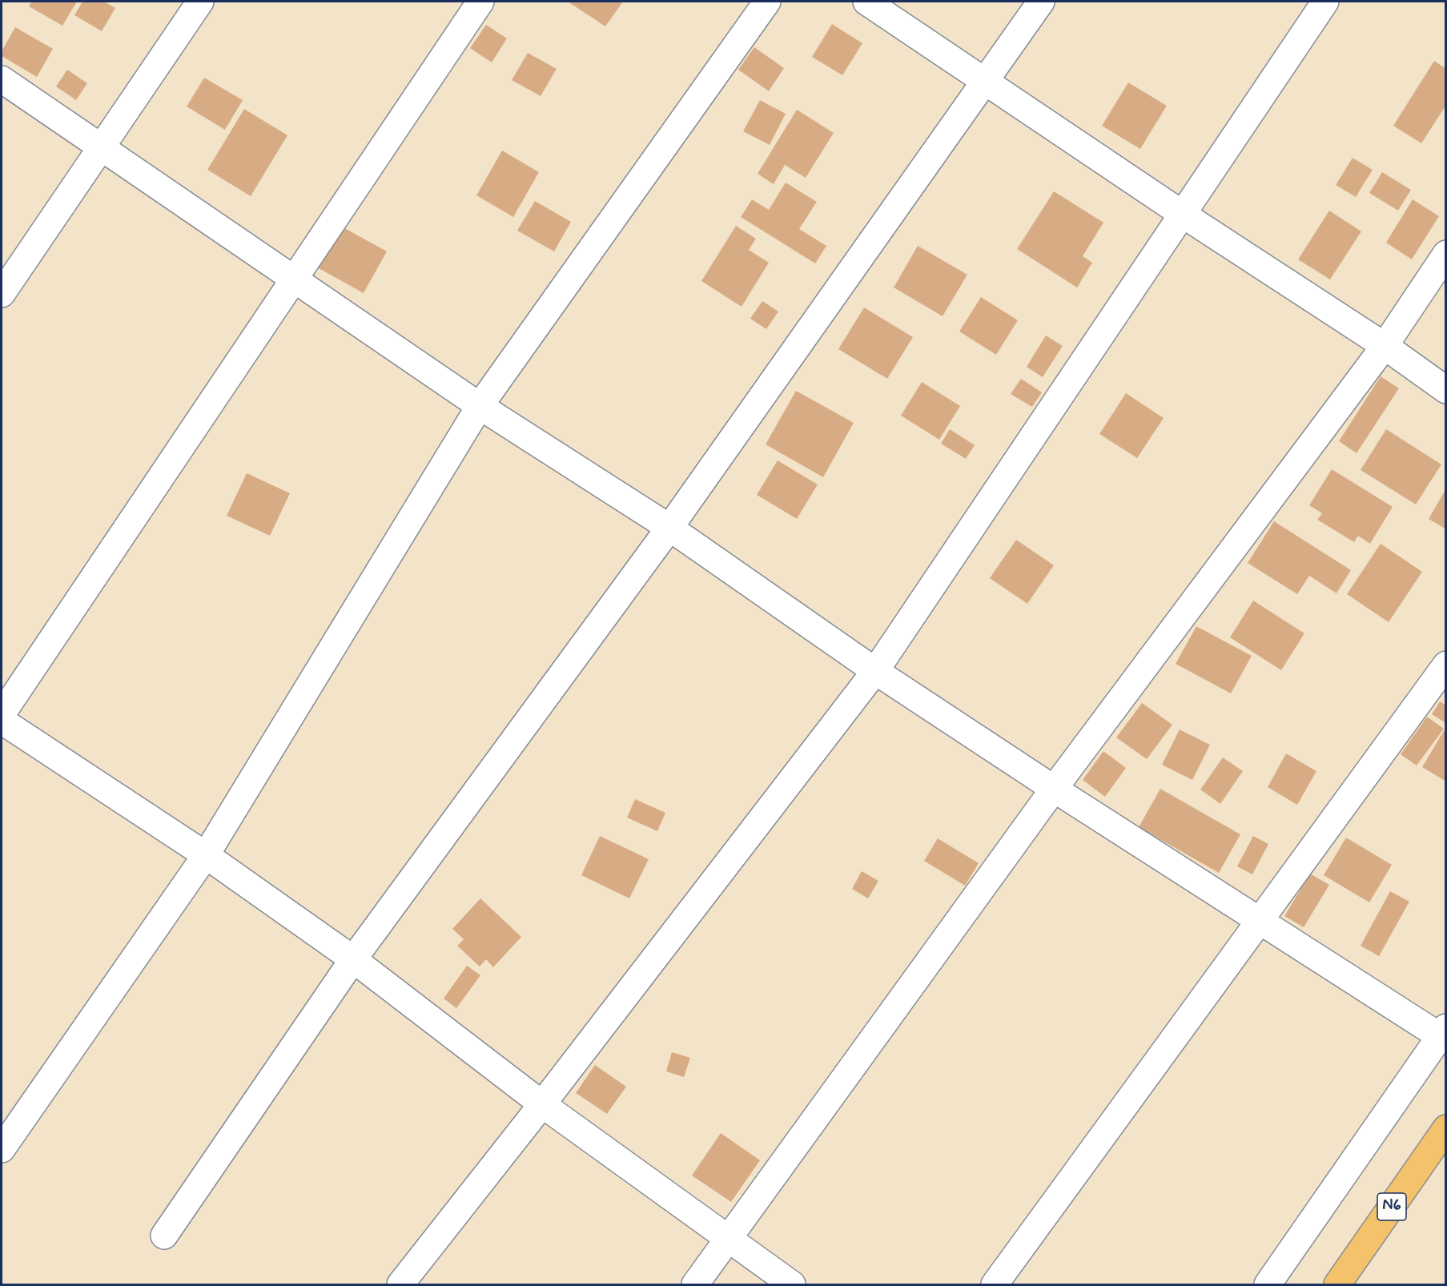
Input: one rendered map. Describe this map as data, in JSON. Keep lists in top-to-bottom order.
{
  "streets": {
    "highway": ["N6"]
  }
}
